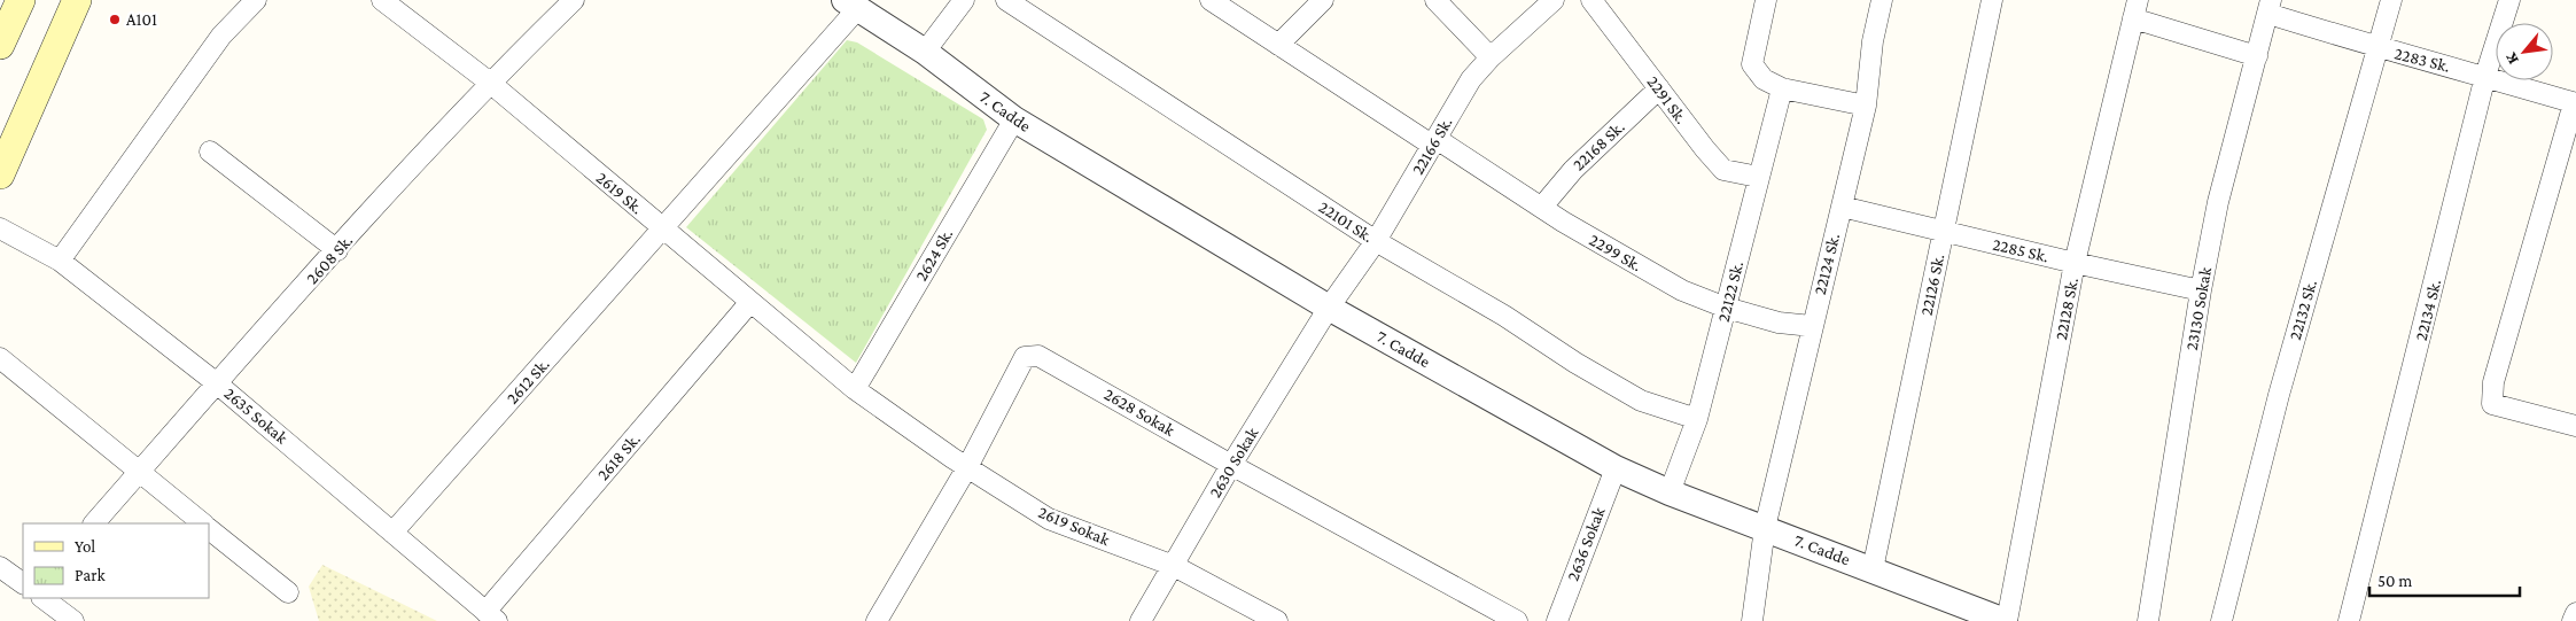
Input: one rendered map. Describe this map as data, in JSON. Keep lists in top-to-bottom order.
{
  "streets": {
    "street": [
      "2283 Sk.",
      "2291 Sk.",
      "7. Cadde",
      "22166 Sk.",
      "22168 Sk.",
      "2619 Sk.",
      "22101 Sk.",
      "2285 Sk.",
      "2299 Sk.",
      "2624 Sk.",
      "2608 Sk.",
      "22124 Sk.",
      "22126 Sk.",
      "22122 Sk.",
      "22128 Sk.",
      "23130 Sokak",
      "22132 Sk.",
      "22134 Sk.",
      "2612 Sk.",
      "2628 Sokak",
      "2635 Sokak",
      "2618 Sk.",
      "2630 Sokak",
      "2619 Sokak",
      "2636 Sokak"
    ]
  },
  "crossings": [
    ["2283 Sk.", "23130 Sokak"],
    ["2283 Sk.", "22132 Sk."],
    ["2283 Sk.", "22134 Sk."],
    ["2291 Sk.", "22168 Sk."],
    ["2291 Sk.", "22122 Sk."],
    ["7. Cadde", "22166 Sk."],
    ["7. Cadde", "2624 Sk."],
    ["7. Cadde", "22124 Sk."],
    ["7. Cadde", "22126 Sk."],
    ["7. Cadde", "22122 Sk."],
    ["7. Cadde", "22128 Sk."],
    ["7. Cadde", "2612 Sk."],
    ["7. Cadde", "2630 Sokak"],
    ["7. Cadde", "2636 Sokak"],
    ["22166 Sk.", "22101 Sk."],
    ["22166 Sk.", "2299 Sk."],
    ["22166 Sk.", "2630 Sokak"],
    ["22168 Sk.", "2299 Sk."],
    ["2619 Sk.", "2624 Sk."],
    ["2619 Sk.", "2608 Sk."],
    ["2619 Sk.", "2612 Sk."],
    ["2619 Sk.", "2618 Sk."],
    ["2619 Sk.", "2619 Sokak"],
    ["22101 Sk.", "22122 Sk."],
    ["2285 Sk.", "22124 Sk."],
    ["2285 Sk.", "22126 Sk."],
    ["2285 Sk.", "22128 Sk."],
    ["2285 Sk.", "23130 Sokak"],
    ["2299 Sk.", "22124 Sk."],
    ["2299 Sk.", "22122 Sk."],
    ["2624 Sk.", "2619 Sokak"],
    ["2608 Sk.", "2635 Sokak"],
    ["2612 Sk.", "2635 Sokak"],
    ["2628 Sokak", "2630 Sokak"],
    ["2628 Sokak", "2619 Sokak"],
    ["2635 Sokak", "2618 Sk."],
    ["2630 Sokak", "2619 Sokak"]
  ],
  "places": ["A101"],
  "legend": ["Yol", "Park"],
  "scale_bar": "50 m",
  "north": "bottom left"
}
